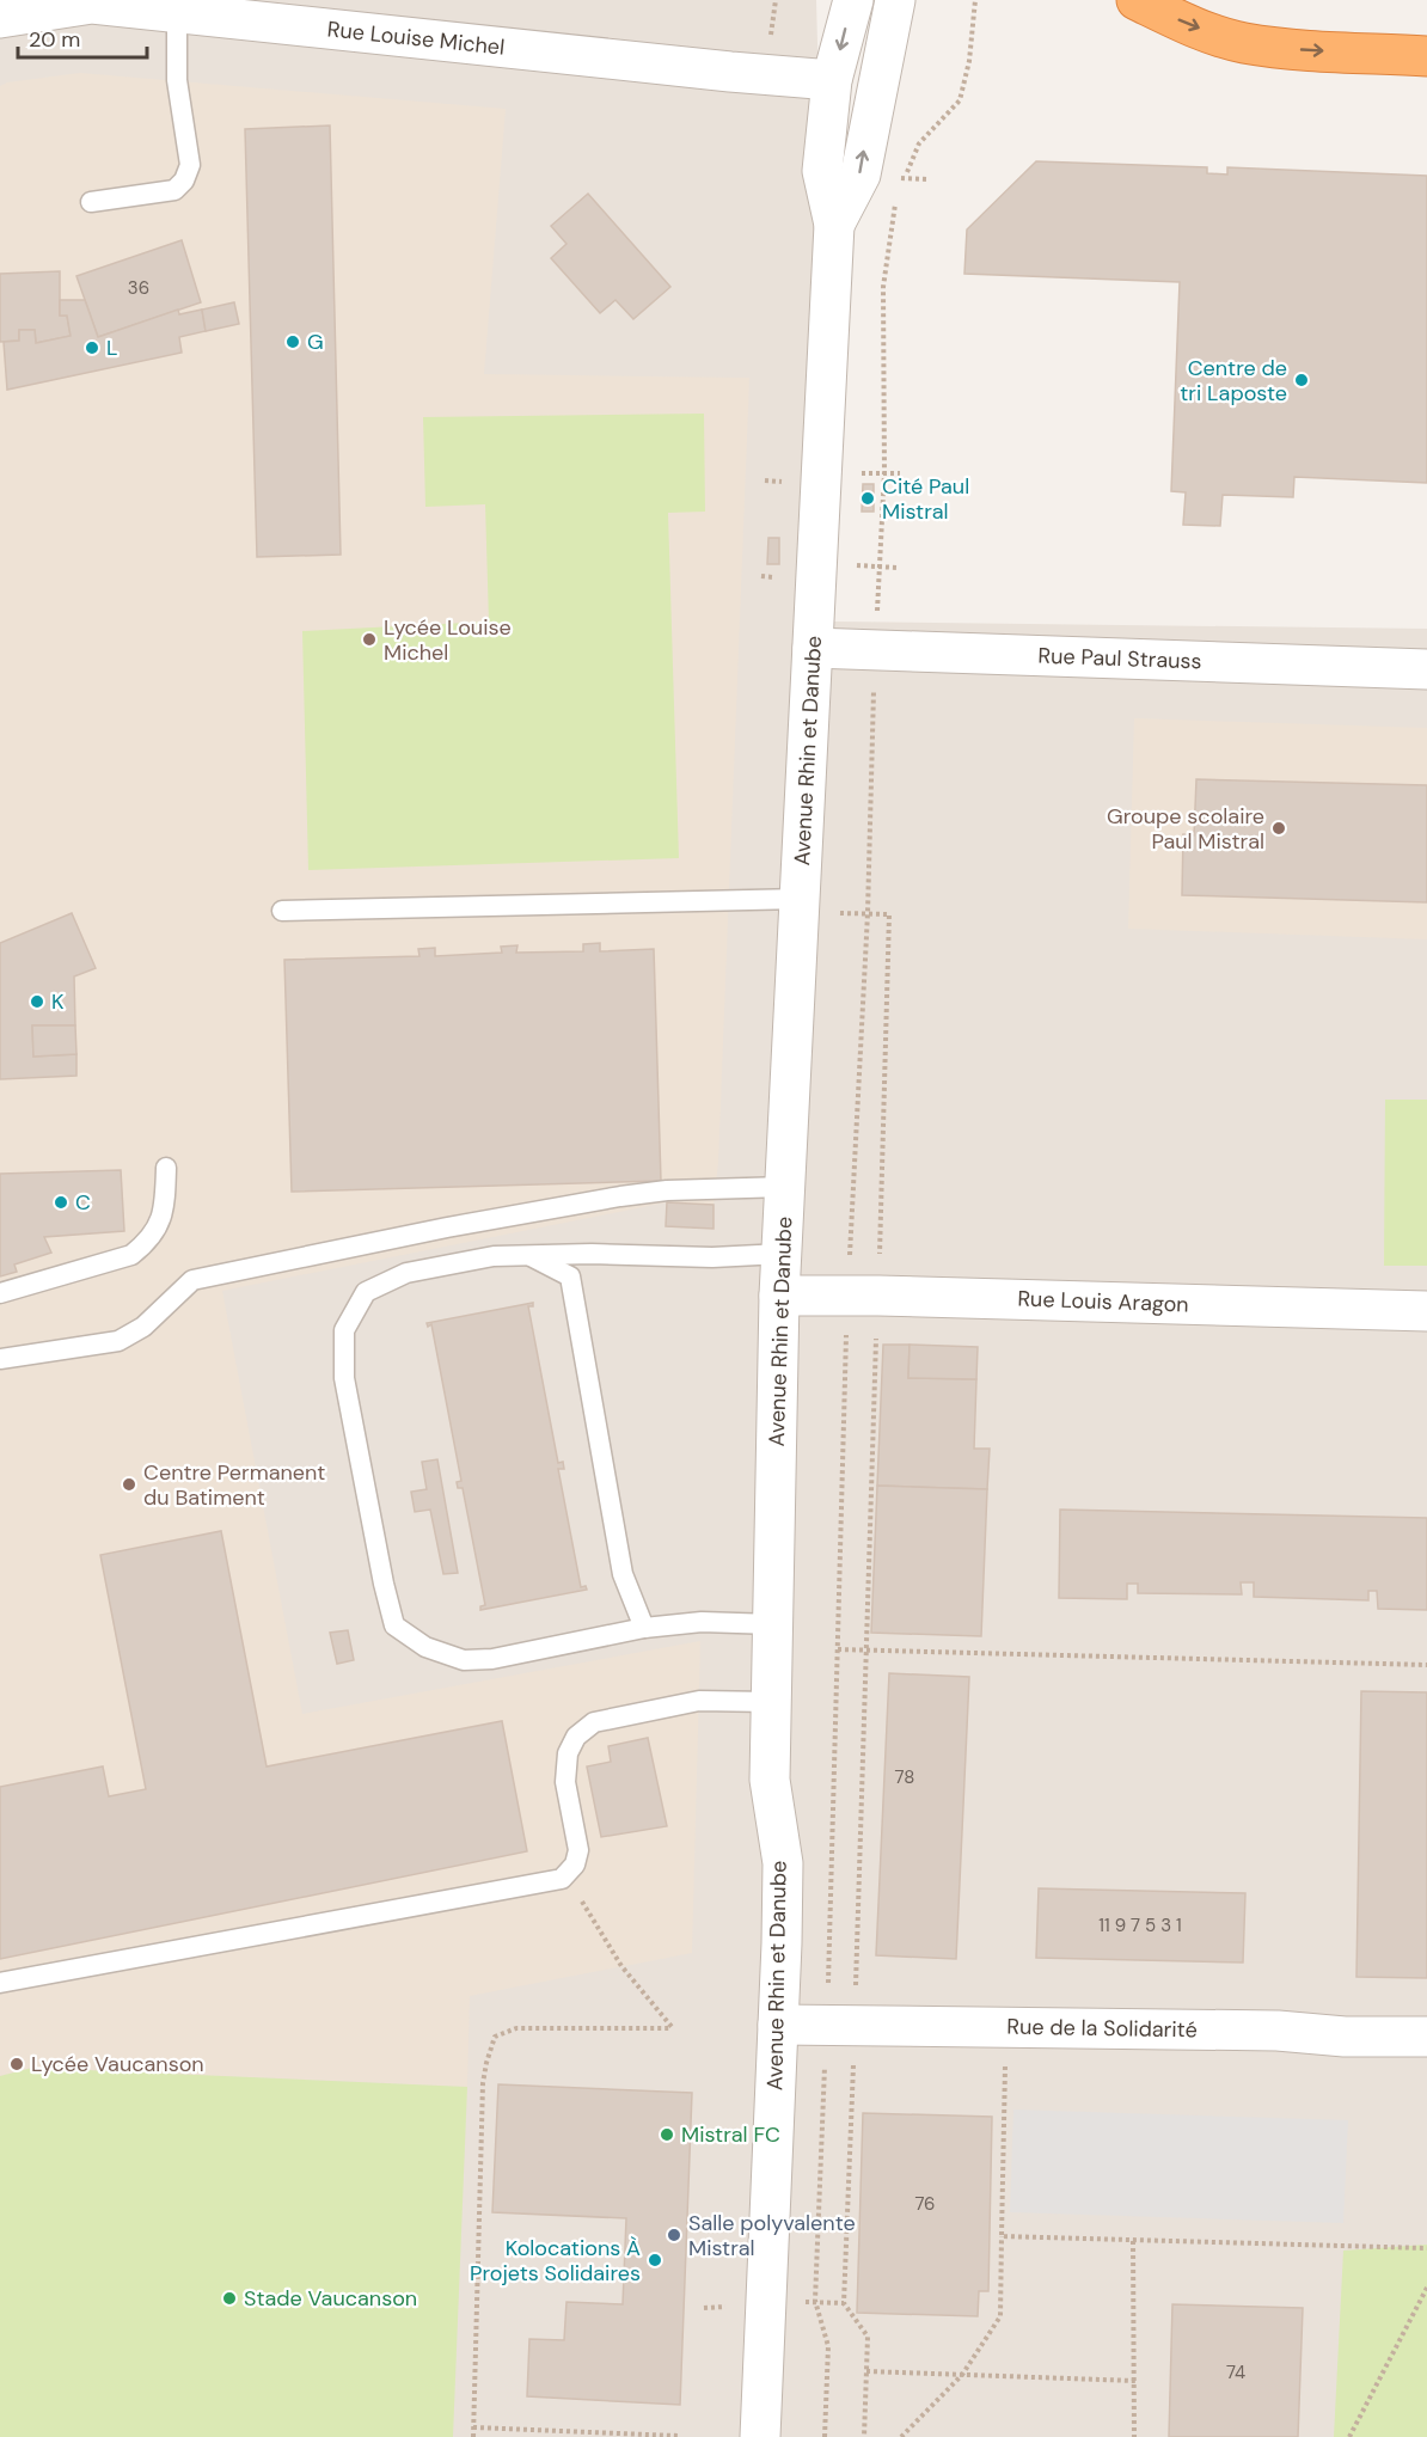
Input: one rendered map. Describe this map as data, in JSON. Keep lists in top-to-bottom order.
{
  "streets": {
    "street": [
      "Rue Louise Michel",
      "Rue Paul Strauss",
      "Avenue Rhin et Danube",
      "Rue Louis Aragon",
      "Rue de la Solidarité"
    ]
  },
  "crossings": [
    ["Rue Louise Michel", "Avenue Rhin et Danube"],
    ["Rue Paul Strauss", "Avenue Rhin et Danube"],
    ["Avenue Rhin et Danube", "Rue Louis Aragon"],
    ["Avenue Rhin et Danube", "Rue de la Solidarité"]
  ],
  "places": [
    "G",
    "L",
    "Centre de tri Laposte",
    "Cité Paul Mistral",
    "Lycée Louise Michel",
    "Groupe scolaire Paul Mistral",
    "K",
    "C",
    "Centre Permanent du Batiment",
    "Lycée Vaucanson",
    "Mistral FC",
    "Salle polyvalente Mistral",
    "Kolocations À Projets Solidaires",
    "Stade Vaucanson"
  ],
  "house_numbers": [
    "36",
    "78",
    "11 9 7 5 3 1",
    "76",
    "74"
  ],
  "scale_bar": "20 m"
}
